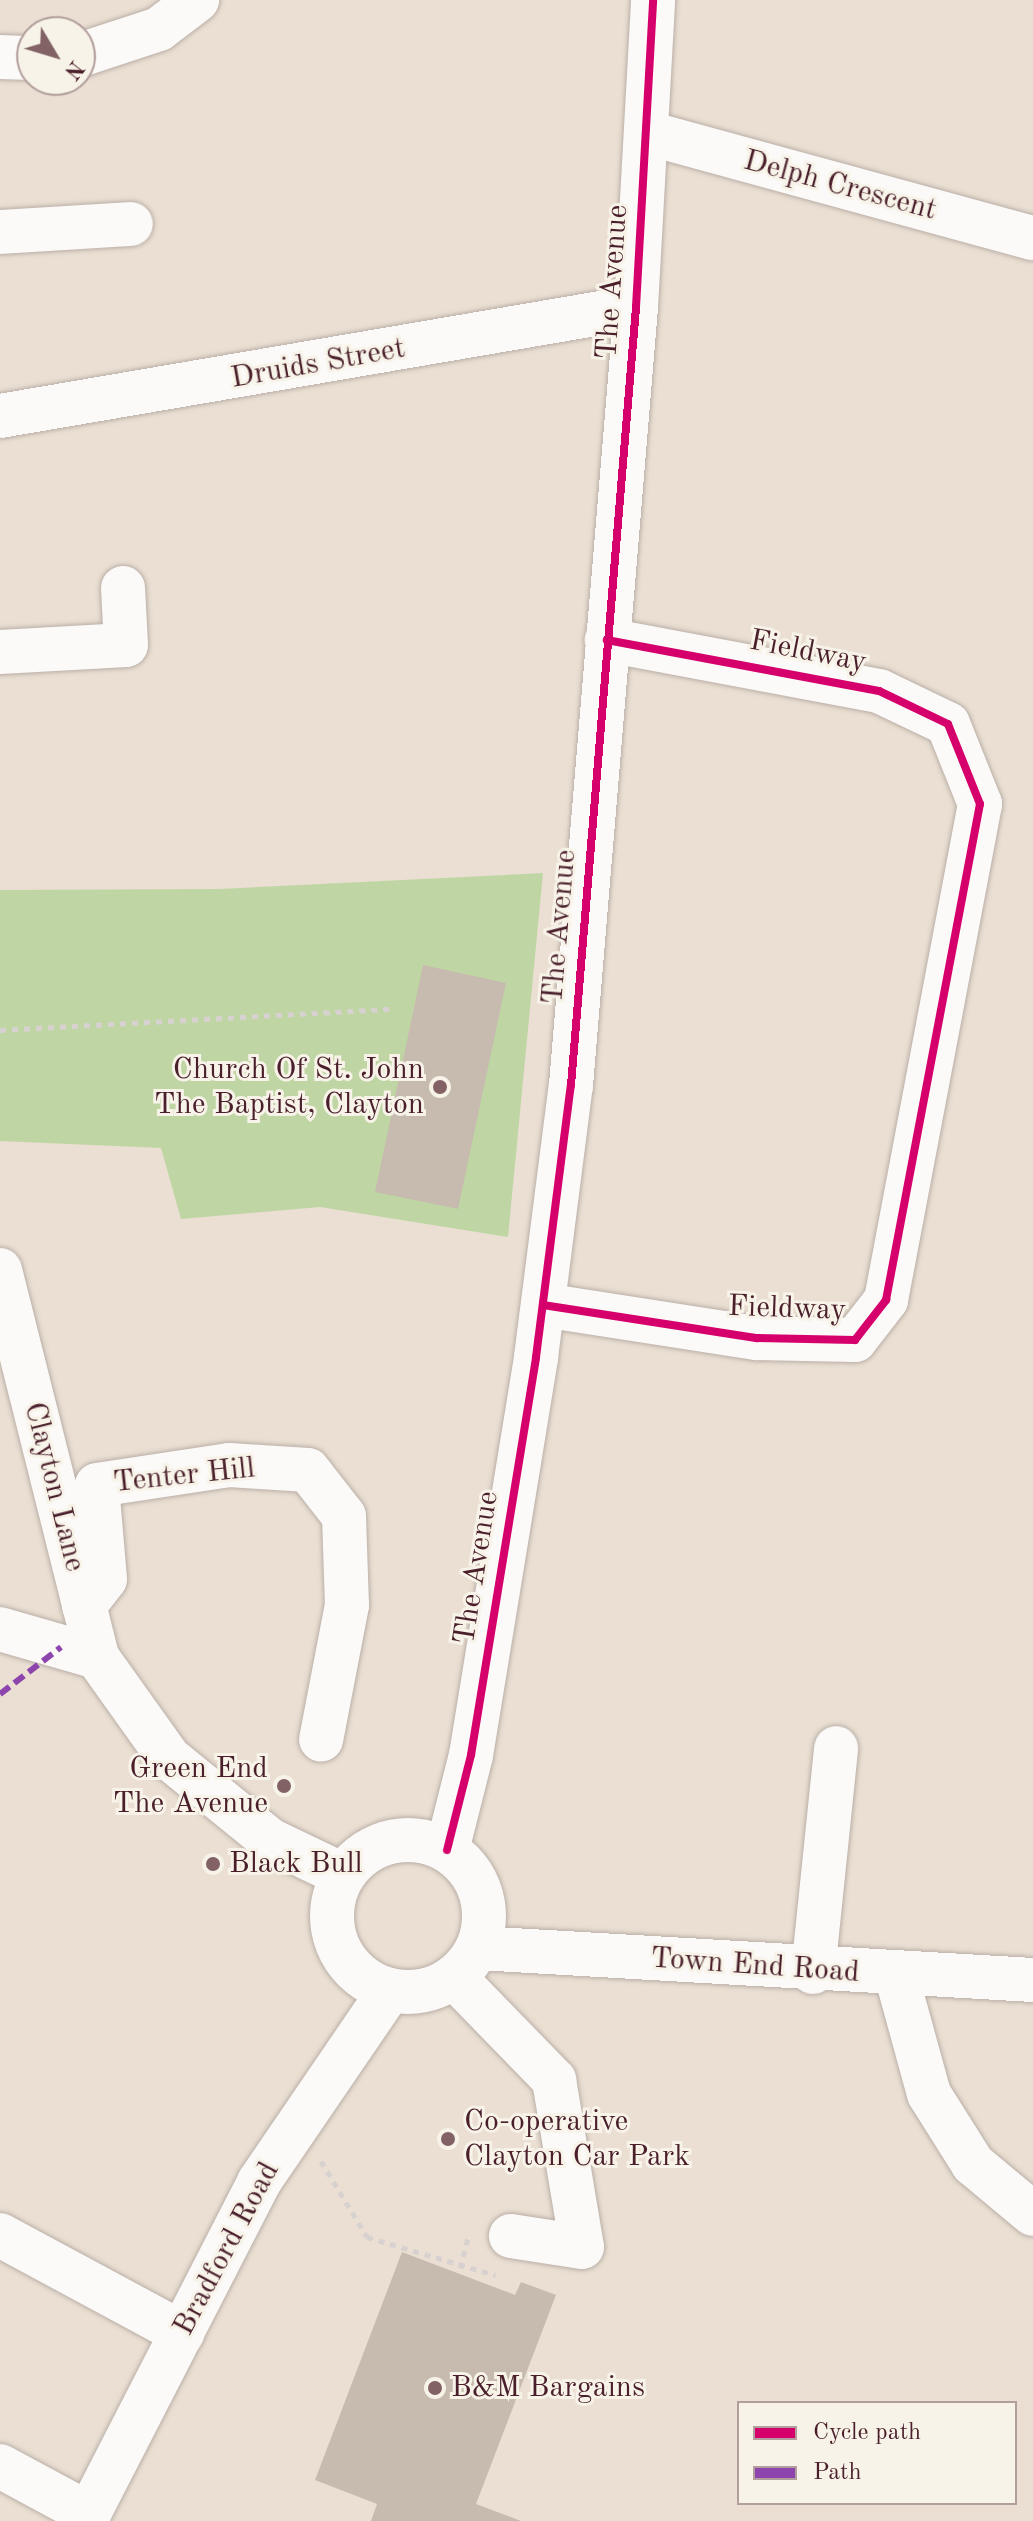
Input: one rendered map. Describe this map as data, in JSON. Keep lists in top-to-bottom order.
{
  "streets": {
    "street": [
      "Delph Crescent",
      "The Avenue",
      "Druids Street",
      "Fieldway",
      "Tenter Hill",
      "Clayton Lane",
      "Town End Road",
      "Bradford Road"
    ]
  },
  "crossings": [
    ["Delph Crescent", "The Avenue"],
    ["The Avenue", "Druids Street"],
    ["The Avenue", "Fieldway"],
    ["The Avenue", "Town End Road"],
    ["The Avenue", "Bradford Road"],
    ["Tenter Hill", "Clayton Lane"],
    ["Town End Road", "Bradford Road"]
  ],
  "places": [
    "Church Of St. John The Baptist, Clayton",
    "Green End The Avenue",
    "Black Bull",
    "Co-operative Clayton Car Park",
    "B&M Bargains"
  ],
  "legend": ["Cycle path", "Path"],
  "north": "bottom right"
}
